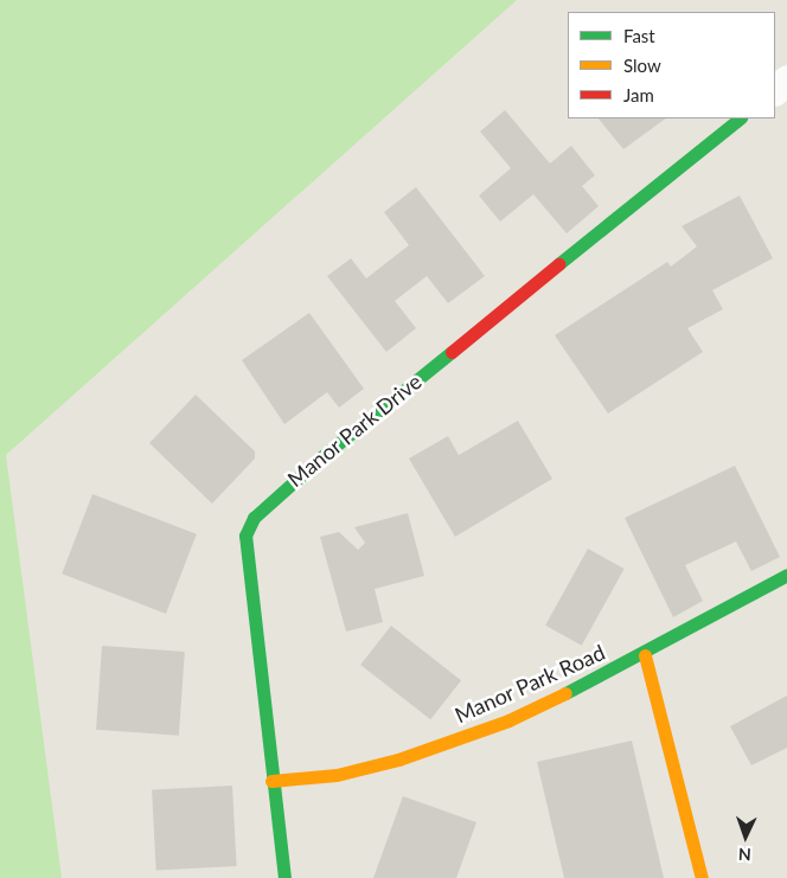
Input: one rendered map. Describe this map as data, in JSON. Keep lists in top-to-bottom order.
{
  "streets": {
    "street": ["Manor Park Drive", "Manor Park Road"]
  },
  "crossings": [
    ["Manor Park Drive", "Manor Park Road"]
  ],
  "legend": ["Fast", "Slow", "Jam"],
  "north": "bottom"
}
